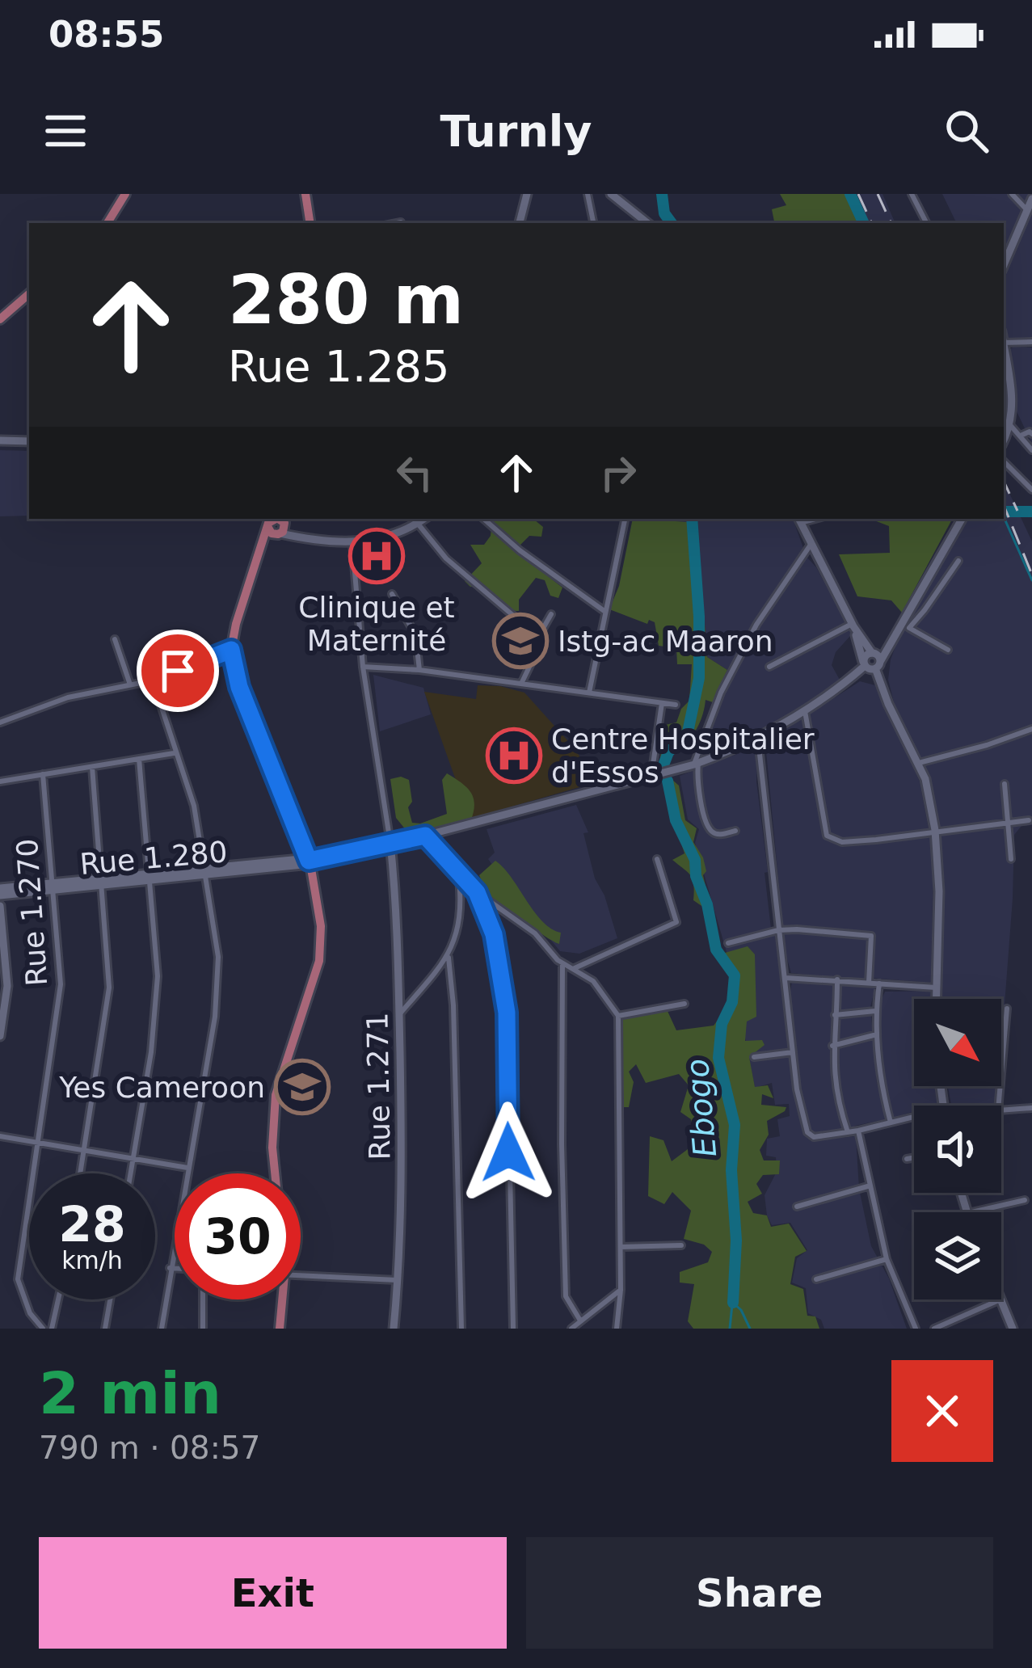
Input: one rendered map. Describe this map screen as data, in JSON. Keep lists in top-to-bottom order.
{
  "streets": {
    "main road": ["Rue 1.280", "Rue 1.271"],
    "street": ["Rue 1.270"]
  },
  "crossings": [
    ["Rue 1.280", "Rue 1.270"],
    ["Rue 1.280", "Rue 1.271"]
  ],
  "water": ["Ebogo"],
  "places": {
    "hospital": ["Clinique et Maternité", "Centre Hospitalier d'Essos"],
    "school or university": ["Istg-ac Maaron", "Yes Cameroon"]
  },
  "north": "bottom right",
  "page": {
    "status": "08:55",
    "header": "Turnly",
    "turn": ["280 m", "Rue 1.285"],
    "speed": "28 km/h",
    "limit": "30",
    "heading": ["2 min", "790 m · 08:57"],
    "buttons": ["Exit", "Share"]
  }
}
